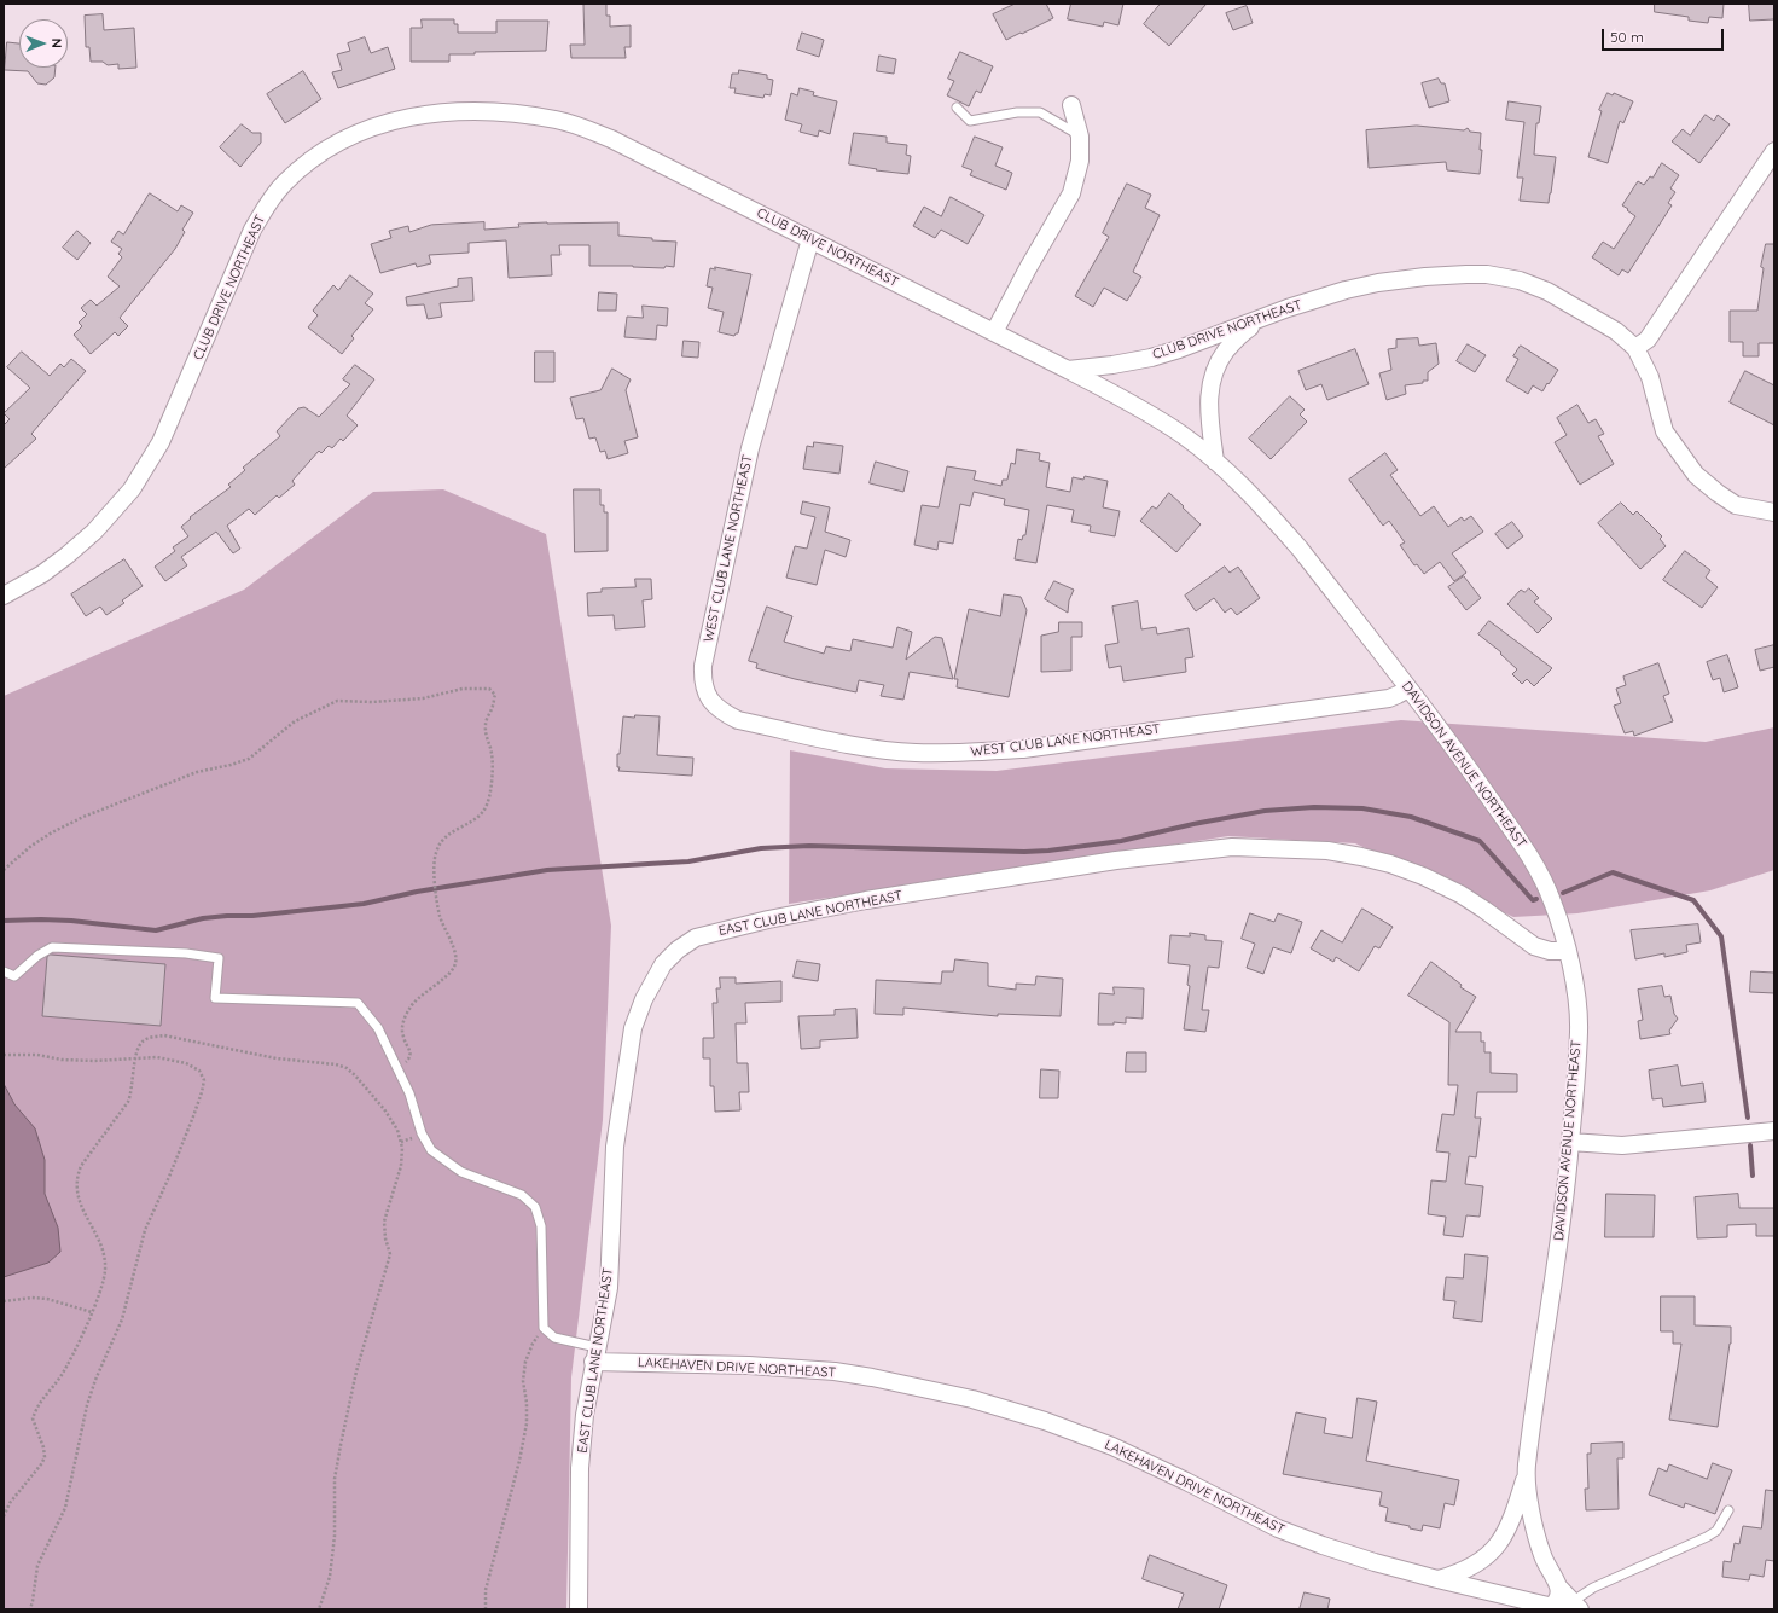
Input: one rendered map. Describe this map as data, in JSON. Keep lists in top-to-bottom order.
{
  "streets": {
    "street": [
      "CLUB DRIVE NORTHEAST",
      "WEST CLUB LANE NORTHEAST",
      "DAVIDSON AVENUE NORTHEAST",
      "EAST CLUB LANE NORTHEAST",
      "LAKEHAVEN DRIVE NORTHEAST"
    ]
  },
  "crossings": [
    ["CLUB DRIVE NORTHEAST", "WEST CLUB LANE NORTHEAST"],
    ["CLUB DRIVE NORTHEAST", "DAVIDSON AVENUE NORTHEAST"],
    ["WEST CLUB LANE NORTHEAST", "DAVIDSON AVENUE NORTHEAST"],
    ["DAVIDSON AVENUE NORTHEAST", "EAST CLUB LANE NORTHEAST"],
    ["DAVIDSON AVENUE NORTHEAST", "LAKEHAVEN DRIVE NORTHEAST"],
    ["EAST CLUB LANE NORTHEAST", "LAKEHAVEN DRIVE NORTHEAST"]
  ],
  "scale_bar": "50 m",
  "north": "right"
}
